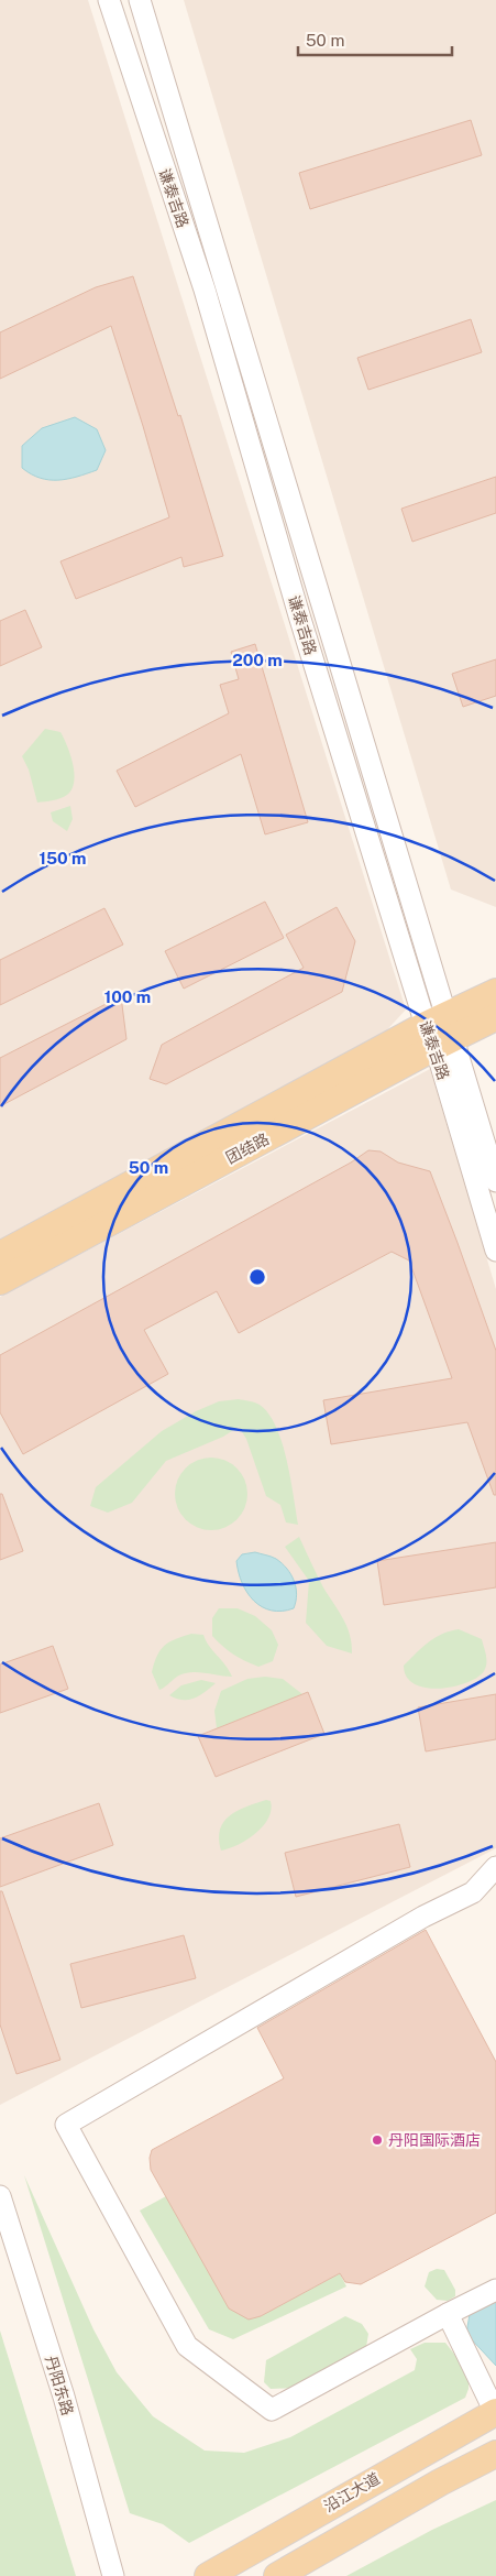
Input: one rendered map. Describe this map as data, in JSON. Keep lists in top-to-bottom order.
{
  "streets": {
    "main road": ["团结路", "沿江大道"],
    "street": ["谦泰吉路", "丹阳东路"]
  },
  "crossings": [
    ["谦泰吉路", "团结路"]
  ],
  "places": ["丹阳国际酒店"],
  "scale_bar": "50 m",
  "rings": [
    "200 m",
    "150 m",
    "100 m",
    "50 m"
  ]
}
